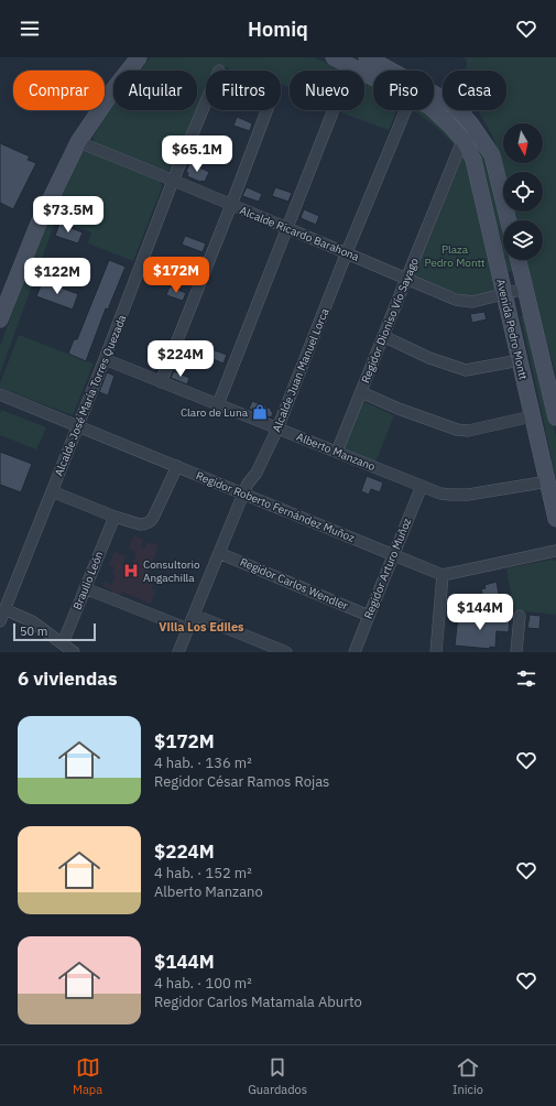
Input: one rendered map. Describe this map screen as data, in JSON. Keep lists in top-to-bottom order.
{
  "streets": {
    "main road": ["Avenida Pedro Montt"],
    "street": [
      "Alcalde Ricardo Barahona",
      "Regidor Dioniso Vío Sayago",
      "Alcalde Juan Manuel Lorca",
      "Alcalde José María Torres Quezada",
      "Alberto Manzano",
      "Regidor Roberto Fernández Muñoz",
      "Regidor Arturo Muñoz",
      "Braulio León",
      "Regidor Carlos Wendler"
    ]
  },
  "crossings": [
    ["Alcalde Ricardo Barahona", "Regidor Dioniso Vío Sayago"],
    ["Alcalde Ricardo Barahona", "Avenida Pedro Montt"],
    ["Alcalde Ricardo Barahona", "Alcalde Juan Manuel Lorca"],
    ["Alcalde Ricardo Barahona", "Alcalde José María Torres Quezada"],
    ["Regidor Dioniso Vío Sayago", "Avenida Pedro Montt"],
    ["Regidor Dioniso Vío Sayago", "Alberto Manzano"],
    ["Avenida Pedro Montt", "Alberto Manzano"],
    ["Alcalde Juan Manuel Lorca", "Alberto Manzano"],
    ["Alcalde Juan Manuel Lorca", "Regidor Roberto Fernández Muñoz"],
    ["Alcalde Juan Manuel Lorca", "Regidor Carlos Wendler"],
    ["Alcalde José María Torres Quezada", "Alberto Manzano"],
    ["Alcalde José María Torres Quezada", "Regidor Roberto Fernández Muñoz"],
    ["Alberto Manzano", "Regidor Arturo Muñoz"],
    ["Regidor Roberto Fernández Muñoz", "Regidor Arturo Muñoz"],
    ["Regidor Arturo Muñoz", "Regidor Carlos Wendler"]
  ],
  "districts": ["Villa Los Ediles"],
  "parks": ["Plaza Pedro Montt"],
  "places": {
    "shop": ["Claro de Luna"],
    "hospital": ["Consultorio Angachilla"]
  },
  "scale_bar": "50 m",
  "north": "bottom",
  "page": {
    "header": "Homiq",
    "chip": [
      "Comprar",
      "Alquilar",
      "Filtros",
      "Nuevo",
      "Piso",
      "Casa"
    ],
    "price": [
      "$65.1M",
      "$73.5M",
      "$172M",
      "$122M",
      "$224M",
      "$144M"
    ],
    "scale": "50 m",
    "heading": "6 viviendas",
    "list": [
      {
        "name": "$172M",
        "note": "4 hab. · 136 m² · Regidor César Ramos Rojas"
      },
      {
        "name": "$224M",
        "note": "4 hab. · 152 m² · Alberto Manzano"
      },
      {
        "name": "$144M",
        "note": "4 hab. · 100 m² · Regidor Carlos Matamala Aburto"
      }
    ],
    "tabs": ["Mapa", "Guardados", "Inicio"]
  }
}
